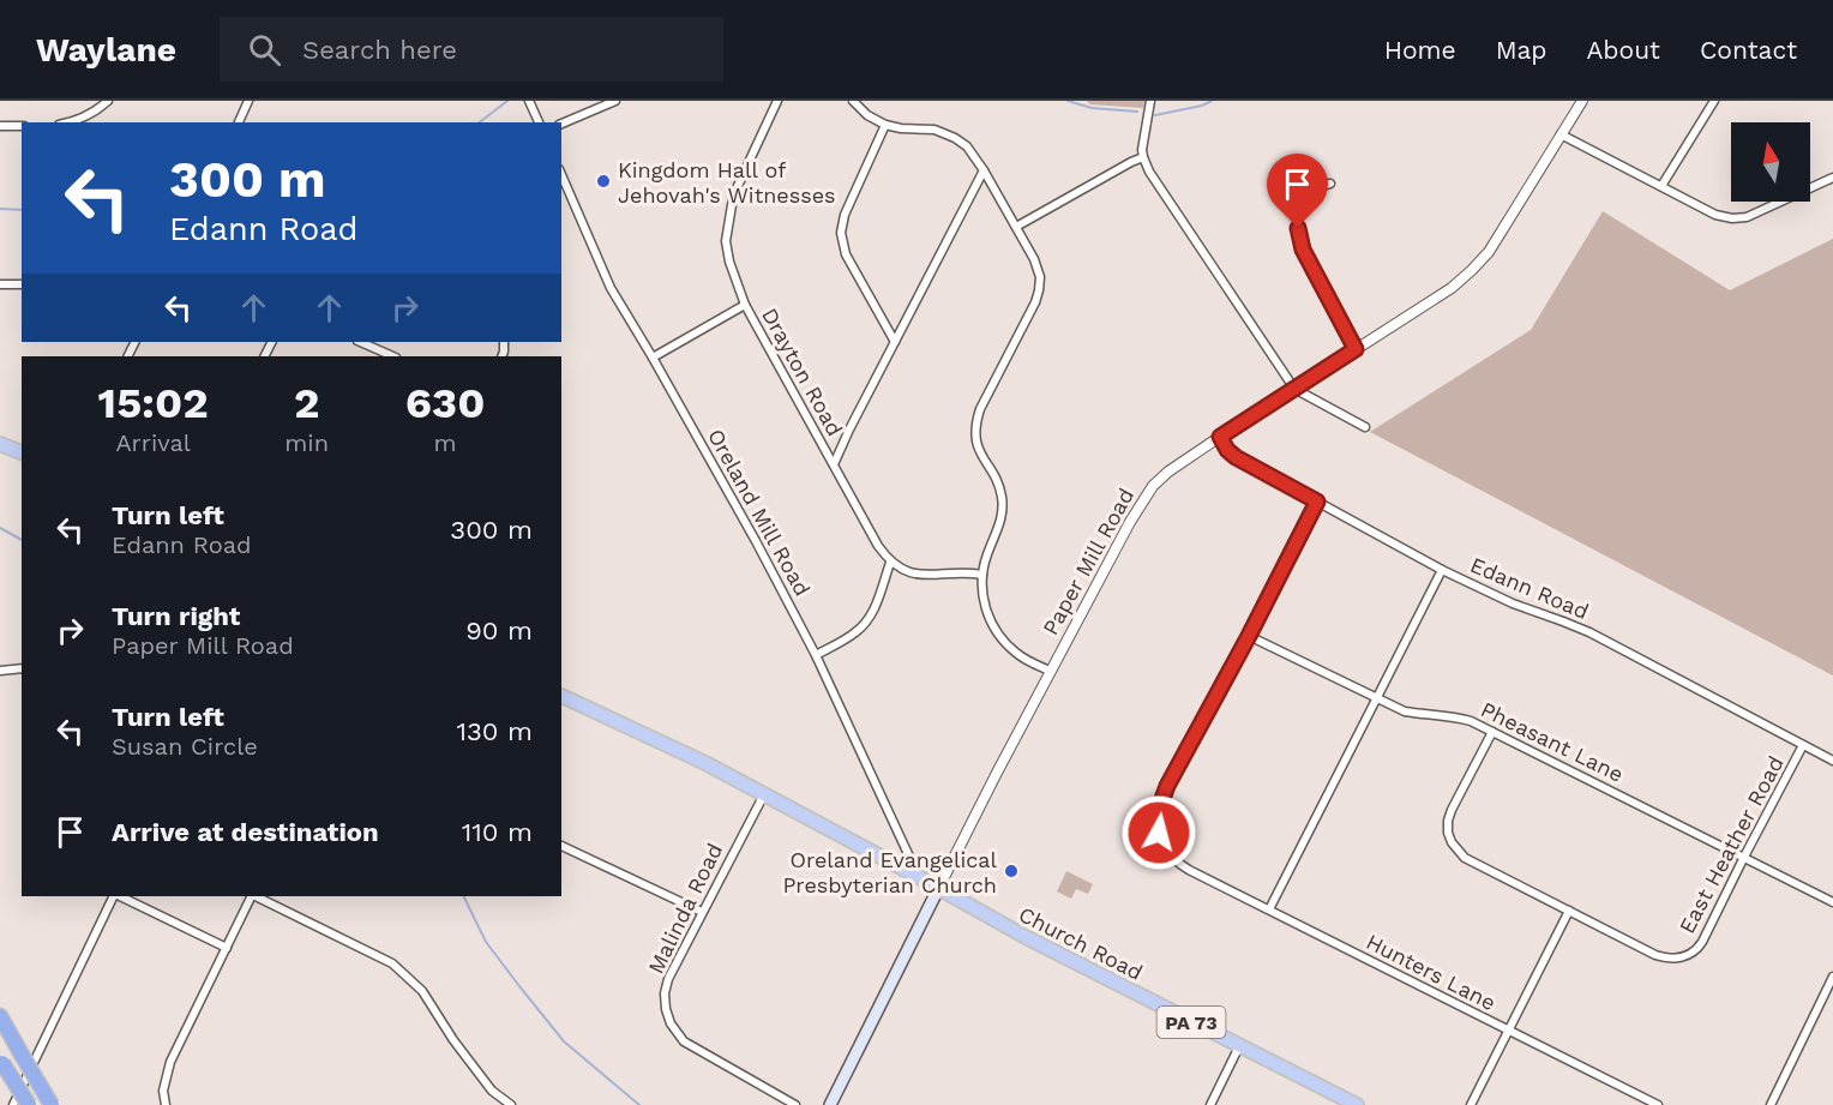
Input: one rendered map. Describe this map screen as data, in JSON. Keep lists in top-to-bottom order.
{
  "streets": {
    "main road": ["Paper Mill Road", "Church Road", "PA 73"],
    "street": [
      "Drayton Road",
      "Oreland Mill Road",
      "Edann Road",
      "Pheasant Lane",
      "East Heather Road",
      "Malinda Road",
      "Hunters Lane"
    ]
  },
  "crossings": [
    ["Oreland Mill Road", "Church Road"],
    ["Paper Mill Road", "Edann Road"],
    ["Paper Mill Road", "Church Road"],
    ["Edann Road", "East Heather Road"],
    ["Edann Road", "Hunters Lane"],
    ["Pheasant Lane", "East Heather Road"],
    ["Pheasant Lane", "Hunters Lane"],
    ["Malinda Road", "Church Road"]
  ],
  "places": ["Kingdom Hall of Jehovah's Witnesses", "Oreland Evangelical Presbyterian Church"],
  "north": "top",
  "page": {
    "header": "Waylane",
    "search": "Search here",
    "nav": [
      "Home",
      "Map",
      "About",
      "Contact"
    ],
    "turn": ["300 m", "Edann Road"],
    "eta": [
      "15:02",
      "Arrival",
      "2",
      "min",
      "630",
      "m"
    ],
    "list": [
      {
        "name": "Turn left",
        "note": "Edann Road",
        "value": "300 m"
      },
      {
        "name": "Turn right",
        "note": "Paper Mill Road",
        "value": "90 m"
      },
      {
        "name": "Turn left",
        "note": "Susan Circle",
        "value": "130 m"
      },
      {
        "name": "Arrive at destination",
        "value": "110 m"
      }
    ]
  }
}
